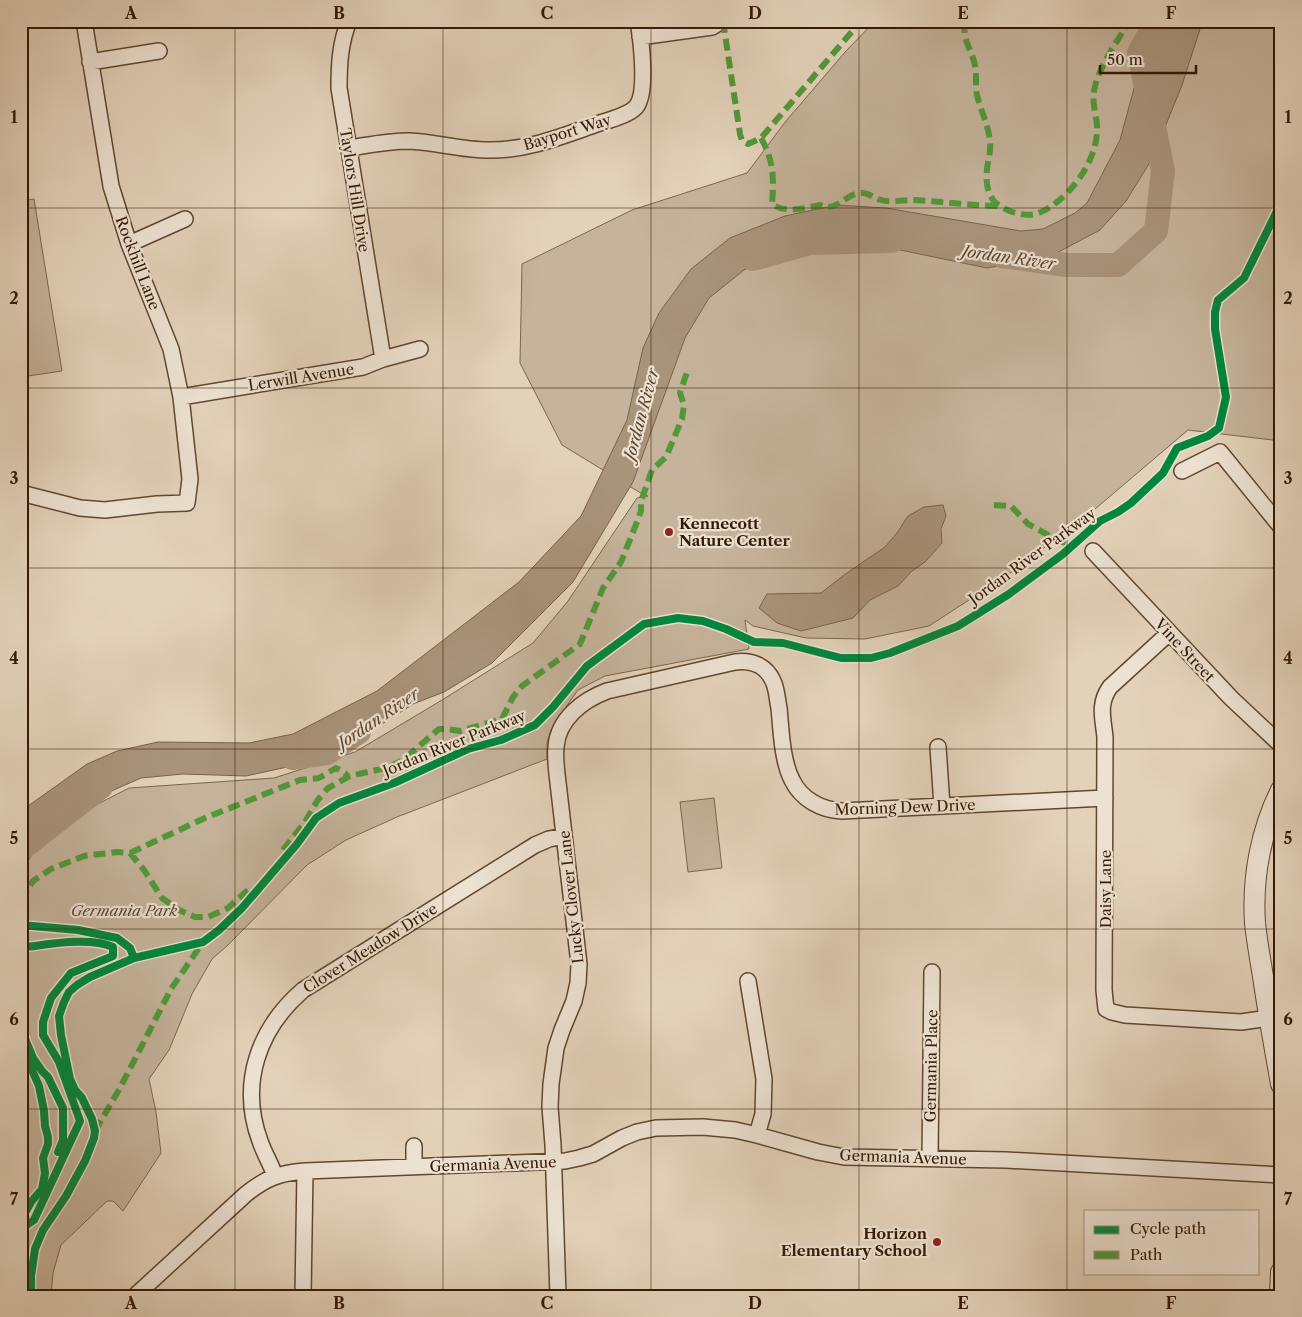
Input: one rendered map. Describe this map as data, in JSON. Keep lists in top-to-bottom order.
{
  "streets": {
    "street": [
      "Bayport Way",
      "Taylors Hill Drive",
      "Rockhill Lane",
      "Lerwill Avenue",
      "Vine Street",
      "Morning Dew Drive",
      "Daisy Lane",
      "Lucky Clover Lane",
      "Clover Meadow Drive",
      "Germania Place",
      "Germania Avenue"
    ],
    "cycle path": ["Jordan River Parkway"]
  },
  "crossings": [
    ["Bayport Way", "Taylors Hill Drive"],
    ["Taylors Hill Drive", "Lerwill Avenue"],
    ["Rockhill Lane", "Lerwill Avenue"],
    ["Vine Street", "Daisy Lane"],
    ["Morning Dew Drive", "Daisy Lane"],
    ["Morning Dew Drive", "Lucky Clover Lane"],
    ["Lucky Clover Lane", "Clover Meadow Drive"],
    ["Lucky Clover Lane", "Germania Avenue"],
    ["Clover Meadow Drive", "Germania Avenue"],
    ["Germania Place", "Germania Avenue"]
  ],
  "water": ["Jordan River"],
  "parks": ["Germania Park"],
  "places": ["Kennecott Nature Center", "Horizon Elementary School"],
  "legend": ["Cycle path", "Path"],
  "scale_bar": "50 m",
  "grid": {
    "columns": [
      "A",
      "B",
      "C",
      "D",
      "E",
      "F"
    ],
    "rows": [
      "1",
      "2",
      "3",
      "4",
      "5",
      "6",
      "7"
    ]
  }
}
